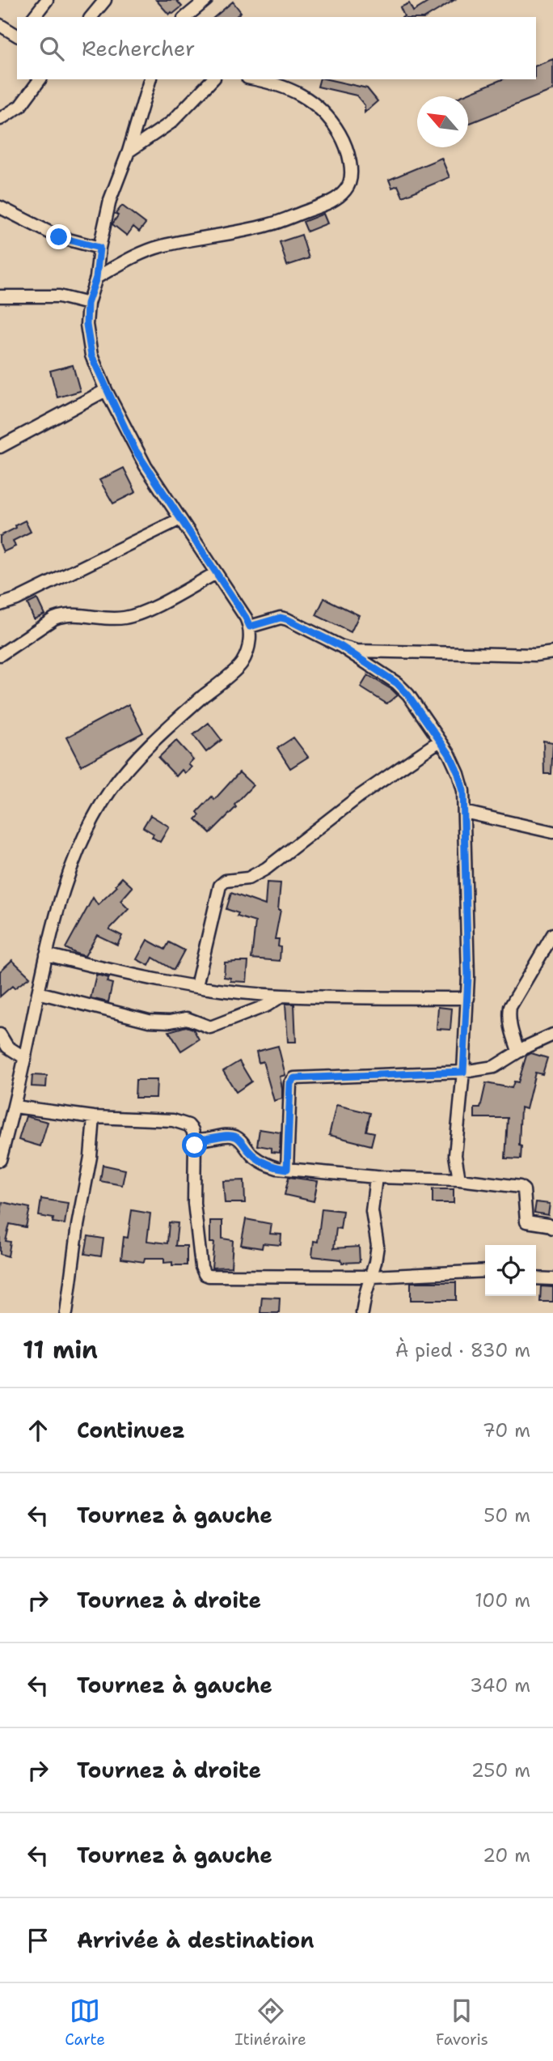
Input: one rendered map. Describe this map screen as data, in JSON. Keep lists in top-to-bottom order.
{
  "north": "top left",
  "page": {
    "search": "Rechercher",
    "heading": ["11 min", "À pied · 830 m"],
    "list": [
      ["Continuez", "70 m"],
      ["Tournez à gauche", "50 m"],
      ["Tournez à droite", "100 m"],
      ["Tournez à gauche", "340 m"],
      ["Tournez à droite", "250 m"],
      ["Tournez à gauche", "20 m"],
      "Arrivée à destination"
    ],
    "nav": ["Carte", "Itinéraire", "Favoris"]
  }
}
